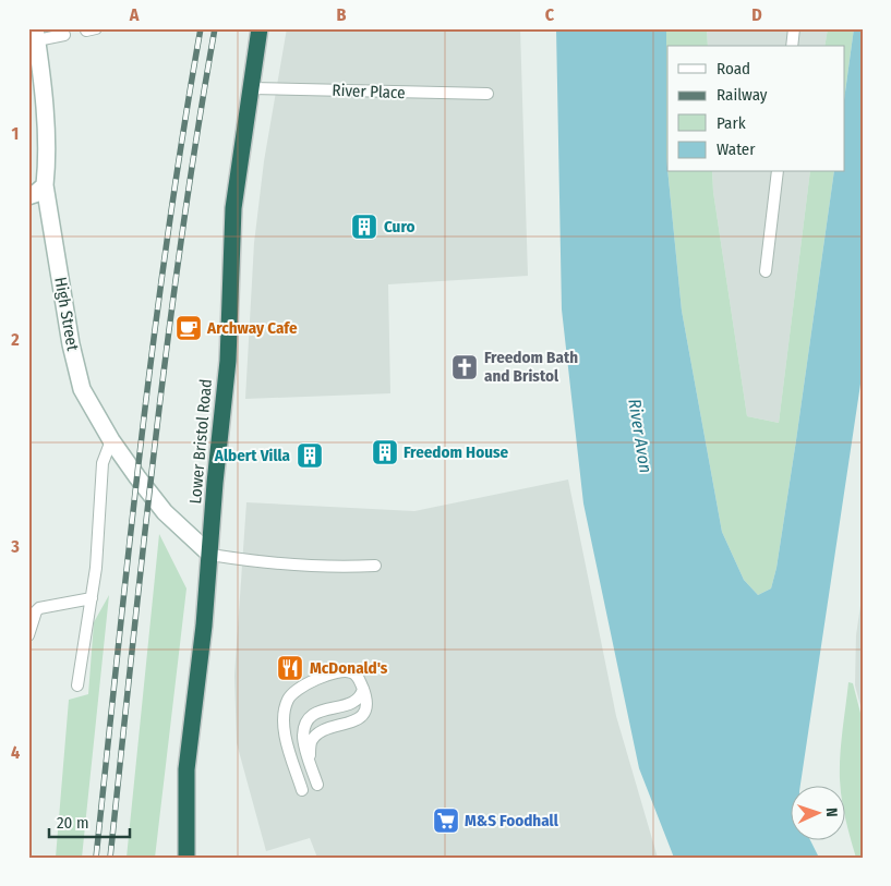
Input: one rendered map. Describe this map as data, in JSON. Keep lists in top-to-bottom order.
{
  "streets": {
    "highway": ["Lower Bristol Road"],
    "street": ["High Street"],
    "lane": ["River Place"]
  },
  "crossings": [
    ["River Place", "Lower Bristol Road"],
    ["High Street", "Lower Bristol Road"]
  ],
  "water": ["River Avon"],
  "places": {
    "building": ["Curo", "Freedom House", "Albert Villa"],
    "cafe": ["Archway Cafe"],
    "church": ["Freedom Bath and Bristol"],
    "restaurant": ["McDonald's"],
    "supermarket": ["M&S Foodhall"]
  },
  "legend": [
    "Road",
    "Railway",
    "Park",
    "Water"
  ],
  "scale_bar": "20 m",
  "north": "right",
  "grid": {
    "columns": [
      "A",
      "B",
      "C",
      "D"
    ],
    "rows": [
      "1",
      "2",
      "3",
      "4"
    ]
  }
}
